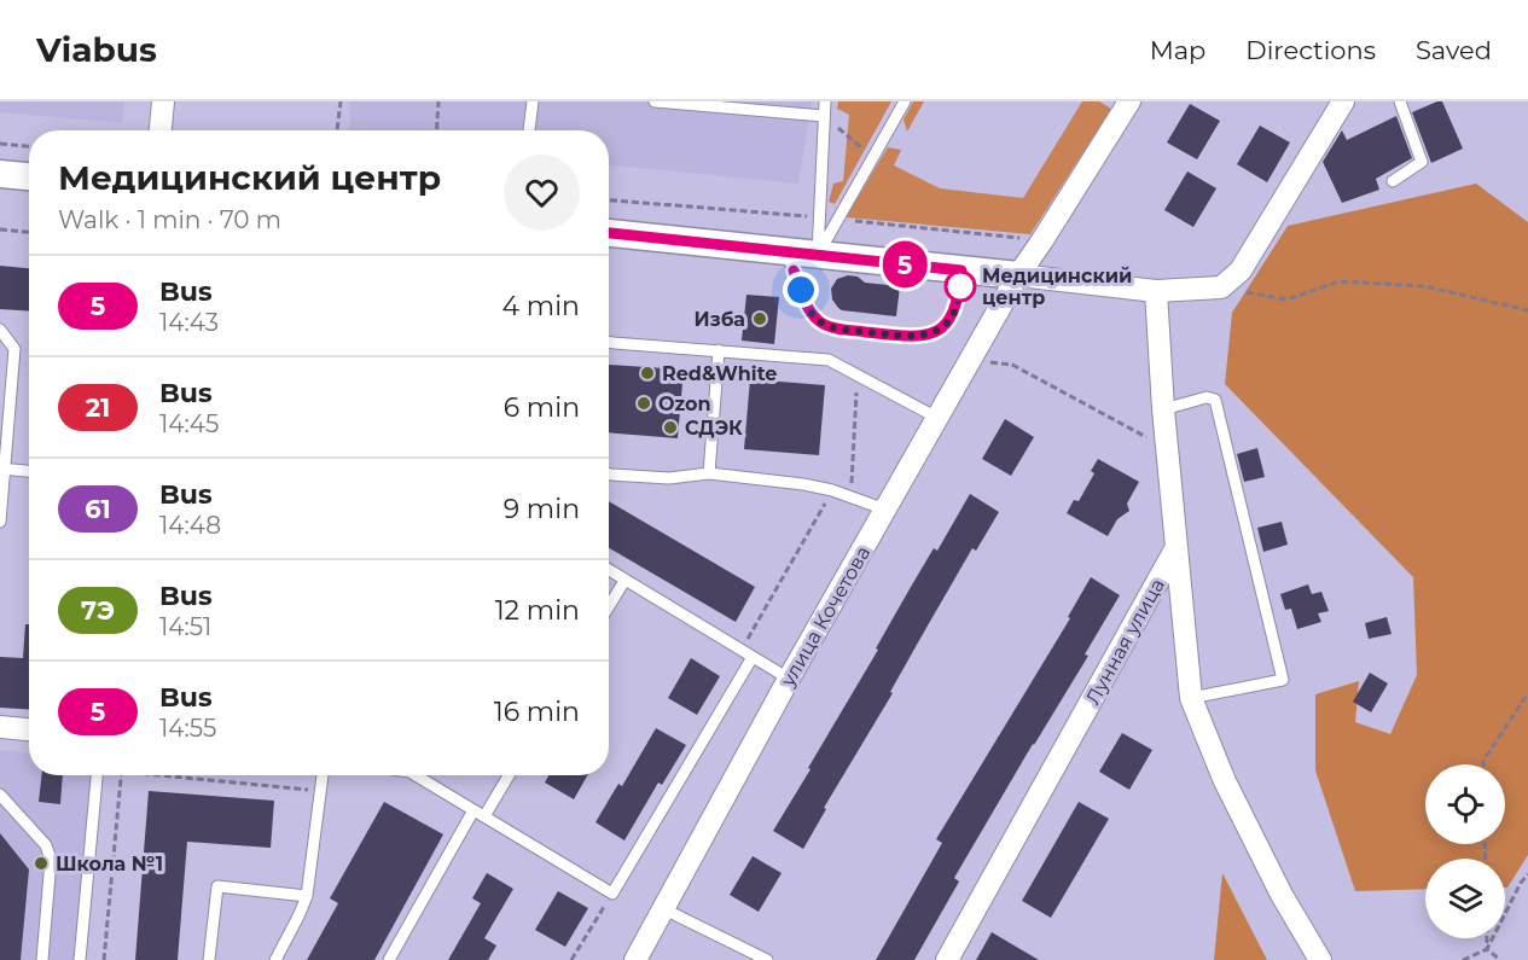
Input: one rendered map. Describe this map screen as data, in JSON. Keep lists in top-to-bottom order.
{
  "streets": {
    "street": ["улица Кочетова", "Лунная улица"]
  },
  "places": [
    "Медицинский центр",
    "Изба",
    "Red&White",
    "Ozon",
    "СДЭК",
    "Школа №1"
  ],
  "lines": ["bus line 5"],
  "page": {
    "header": "Viabus",
    "nav": ["Map", "Directions", "Saved"],
    "on_map": "5",
    "heading": ["Медицинский центр", "Walk · 1 min · 70 m"],
    "list": [
      {
        "mark": "5",
        "name": "Bus",
        "note": "14:43",
        "value": "4 min"
      },
      {
        "mark": "21",
        "name": "Bus",
        "note": "14:45",
        "value": "6 min"
      },
      {
        "mark": "61",
        "name": "Bus",
        "note": "14:48",
        "value": "9 min"
      },
      {
        "mark": "7Э",
        "name": "Bus",
        "note": "14:51",
        "value": "12 min"
      },
      {
        "mark": "5",
        "name": "Bus",
        "note": "14:55",
        "value": "16 min"
      }
    ]
  }
}
